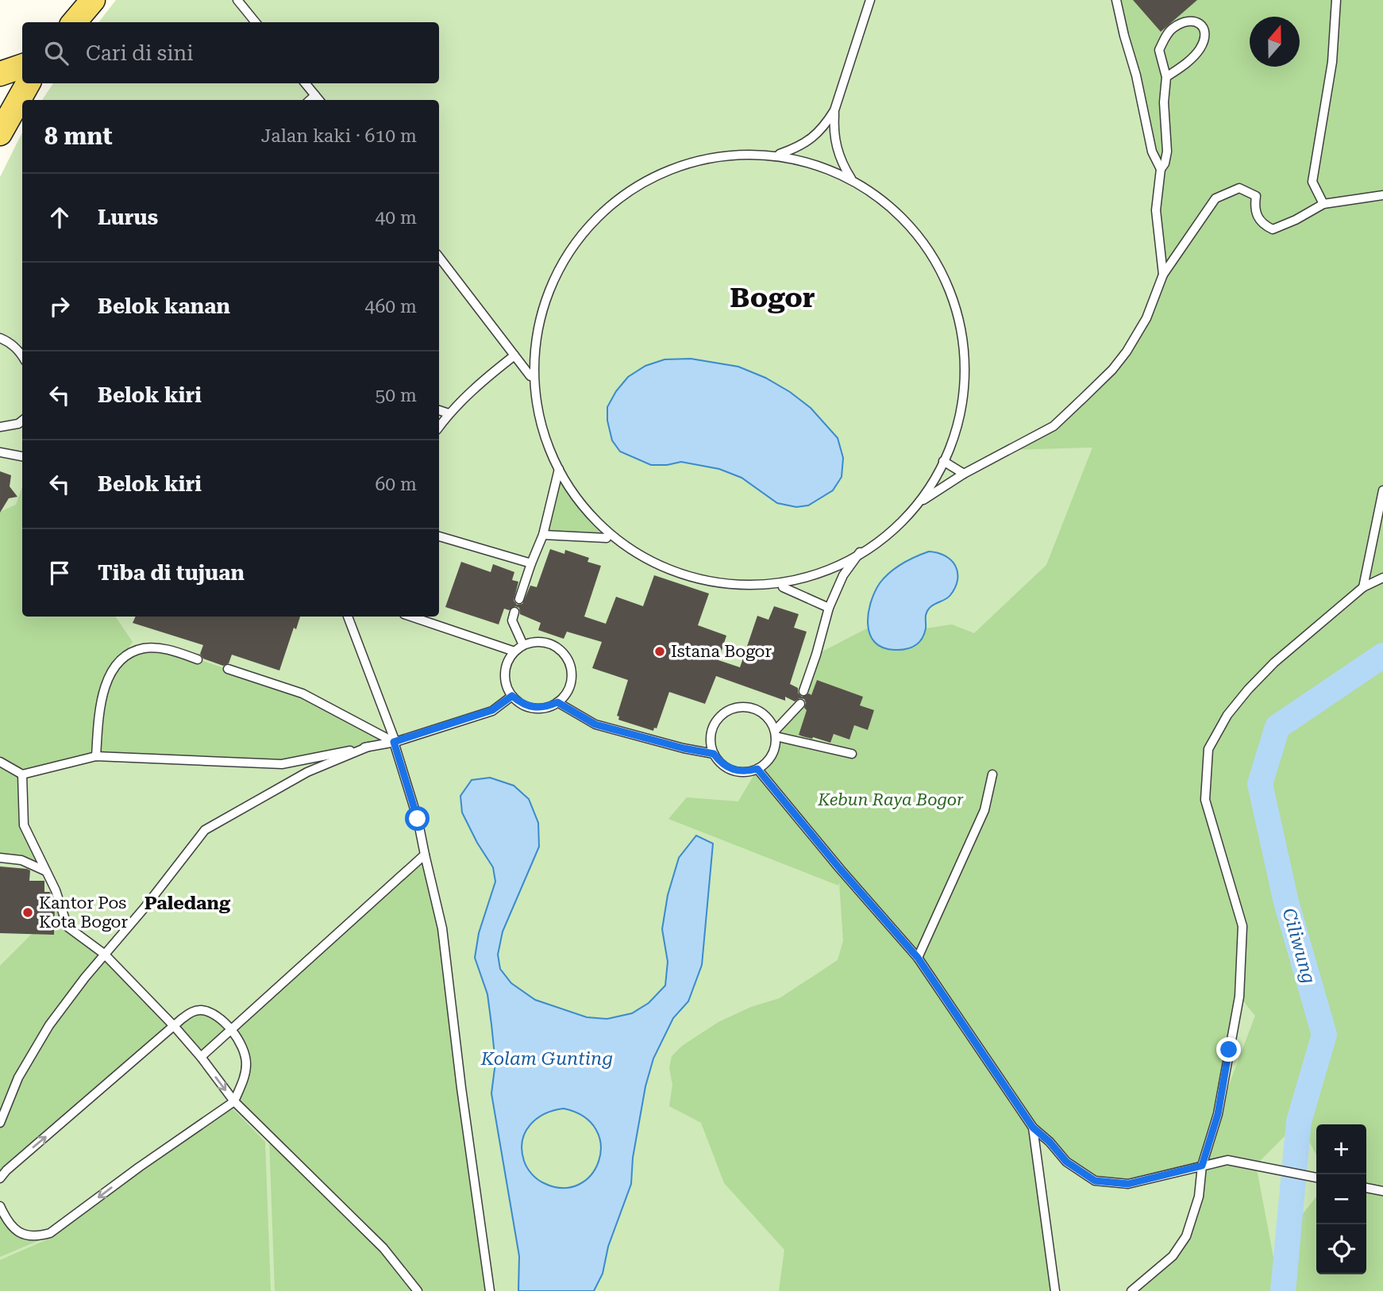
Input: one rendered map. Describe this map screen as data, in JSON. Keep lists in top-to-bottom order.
{
  "districts": ["Bogor", "Paledang"],
  "water": ["Ciliwung", "Kolam Gunting"],
  "parks": ["Kebun Raya Bogor"],
  "places": ["Istana Bogor", "Kantor Pos Kota Bogor"],
  "north": "top",
  "page": {
    "search": "Cari di sini",
    "heading": ["8 mnt", "Jalan kaki · 610 m"],
    "list": [
      ["Lurus", "40 m"],
      ["Belok kanan", "460 m"],
      ["Belok kiri", "50 m"],
      ["Belok kiri", "60 m"],
      "Tiba di tujuan"
    ],
    "map_buttons": ["+", "−"]
  }
}
